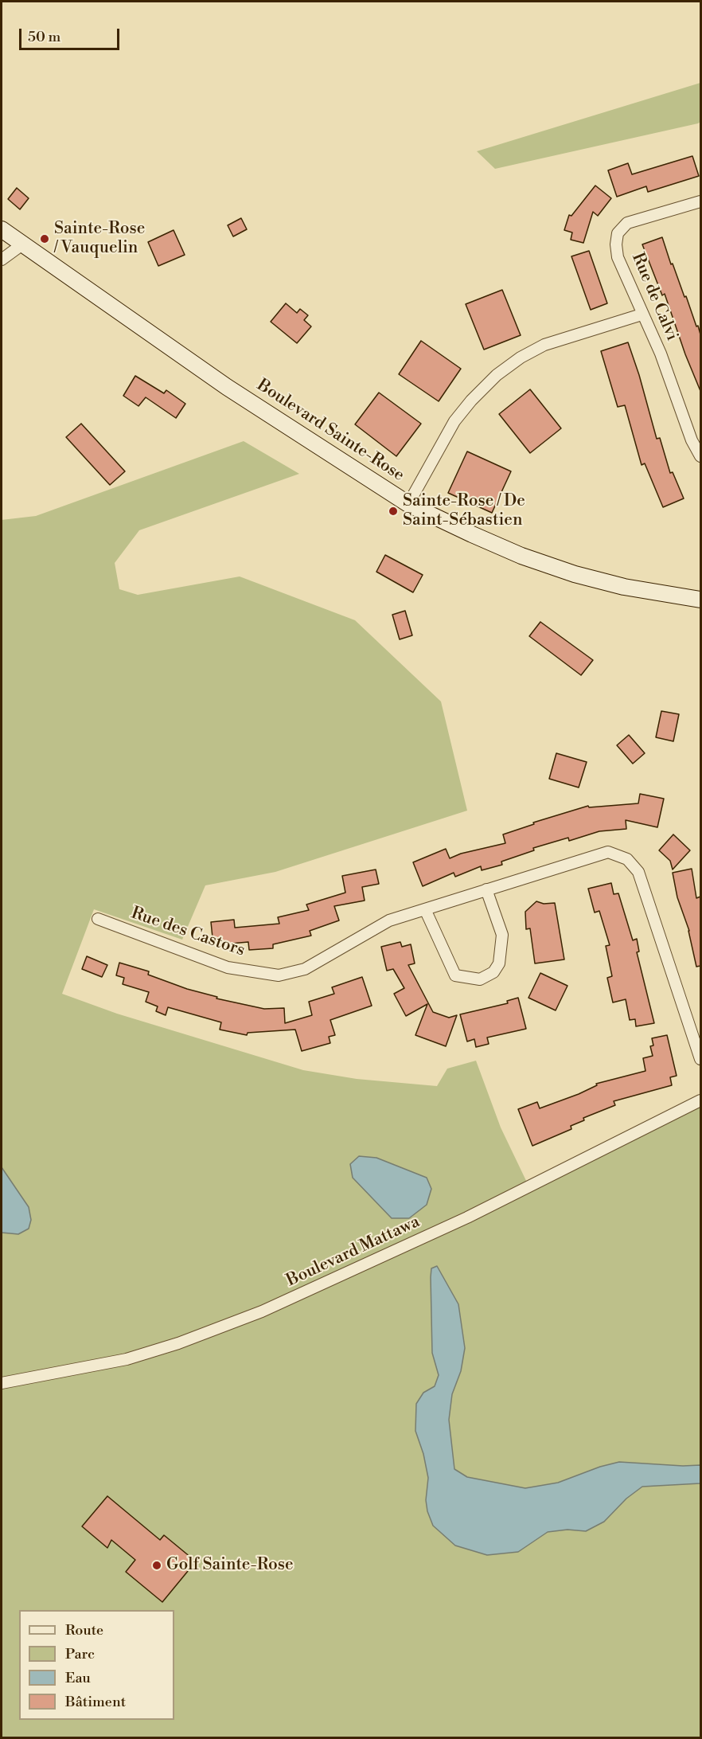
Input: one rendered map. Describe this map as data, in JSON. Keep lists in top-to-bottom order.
{
  "streets": {
    "street": [
      "Rue de Calvi",
      "Boulevard Sainte-Rose",
      "Rue des Castors",
      "Boulevard Mattawa"
    ]
  },
  "places": ["Sainte-Rose / Vauquelin", "Sainte-Rose / De Saint-Sébastien", "Golf Sainte-Rose"],
  "legend": [
    "Route",
    "Parc",
    "Eau",
    "Bâtiment"
  ],
  "scale_bar": "50 m"
}
